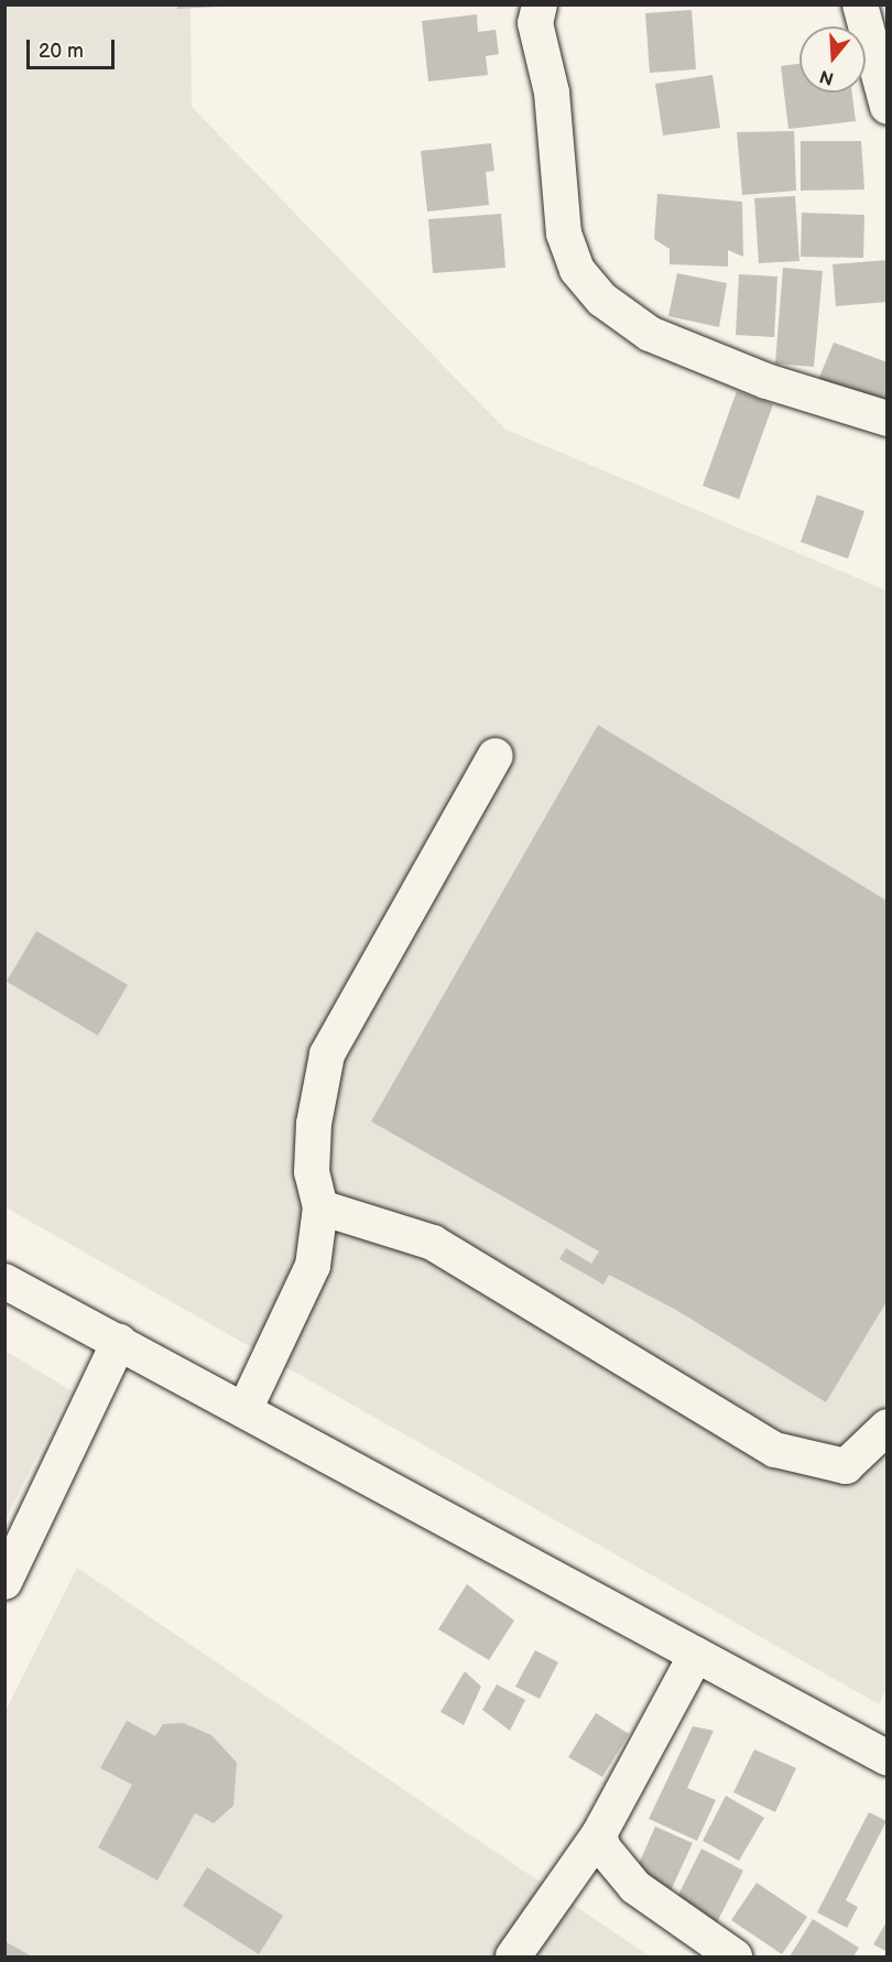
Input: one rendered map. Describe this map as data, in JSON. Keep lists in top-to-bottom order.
{
  "scale_bar": "20 m",
  "north": "bottom"
}
